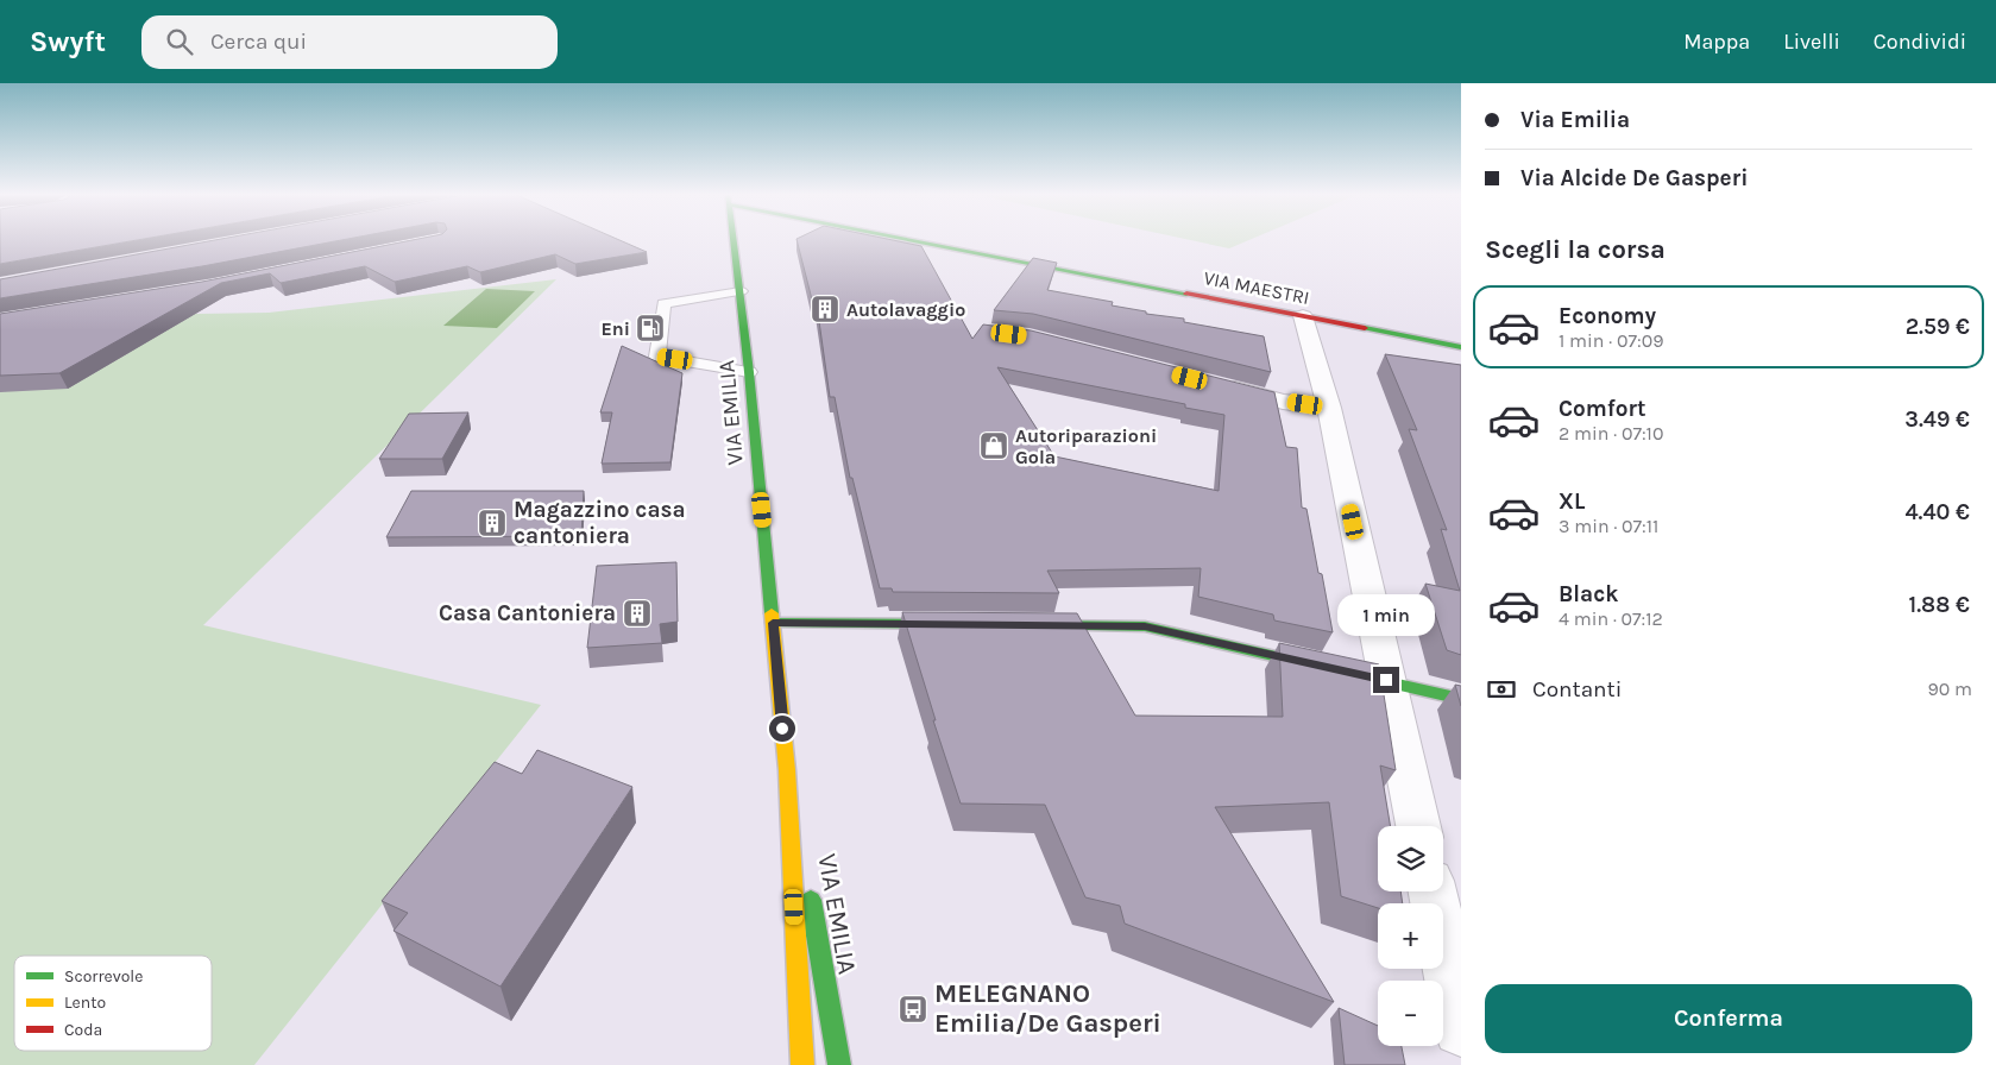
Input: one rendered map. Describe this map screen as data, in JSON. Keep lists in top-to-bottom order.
{
  "streets": {
    "street": ["VIA MAESTRI", "VIA EMILIA"]
  },
  "places": {
    "building": ["Autolavaggio", "Magazzino casa cantoniera", "Casa Cantoniera"],
    "fuel station": ["Eni"],
    "shop": ["Autoriparazioni Gola"],
    "bus stop": ["MELEGNANO Emilia/De Gasperi"]
  },
  "legend": ["Scorrevole", "Lento", "Coda"],
  "page": {
    "header": "Swyft",
    "search": "Cerca qui",
    "nav": ["Mappa", "Livelli", "Condividi"],
    "banner": ["Via Emilia", "Via Alcide De Gasperi"],
    "heading": "Scegli la corsa",
    "list": [
      {
        "name": "Economy",
        "note": "1 min · 07:09",
        "value": "2.59 €"
      },
      {
        "name": "Comfort",
        "note": "2 min · 07:10",
        "value": "3.49 €"
      },
      {
        "name": "XL",
        "note": "3 min · 07:11",
        "value": "4.40 €"
      },
      {
        "name": "Black",
        "note": "4 min · 07:12",
        "value": "1.88 €"
      }
    ],
    "bubble": "1 min",
    "pay": ["Contanti", "90 m"],
    "map_buttons": ["+", "−"],
    "buttons": "Conferma"
  }
}
